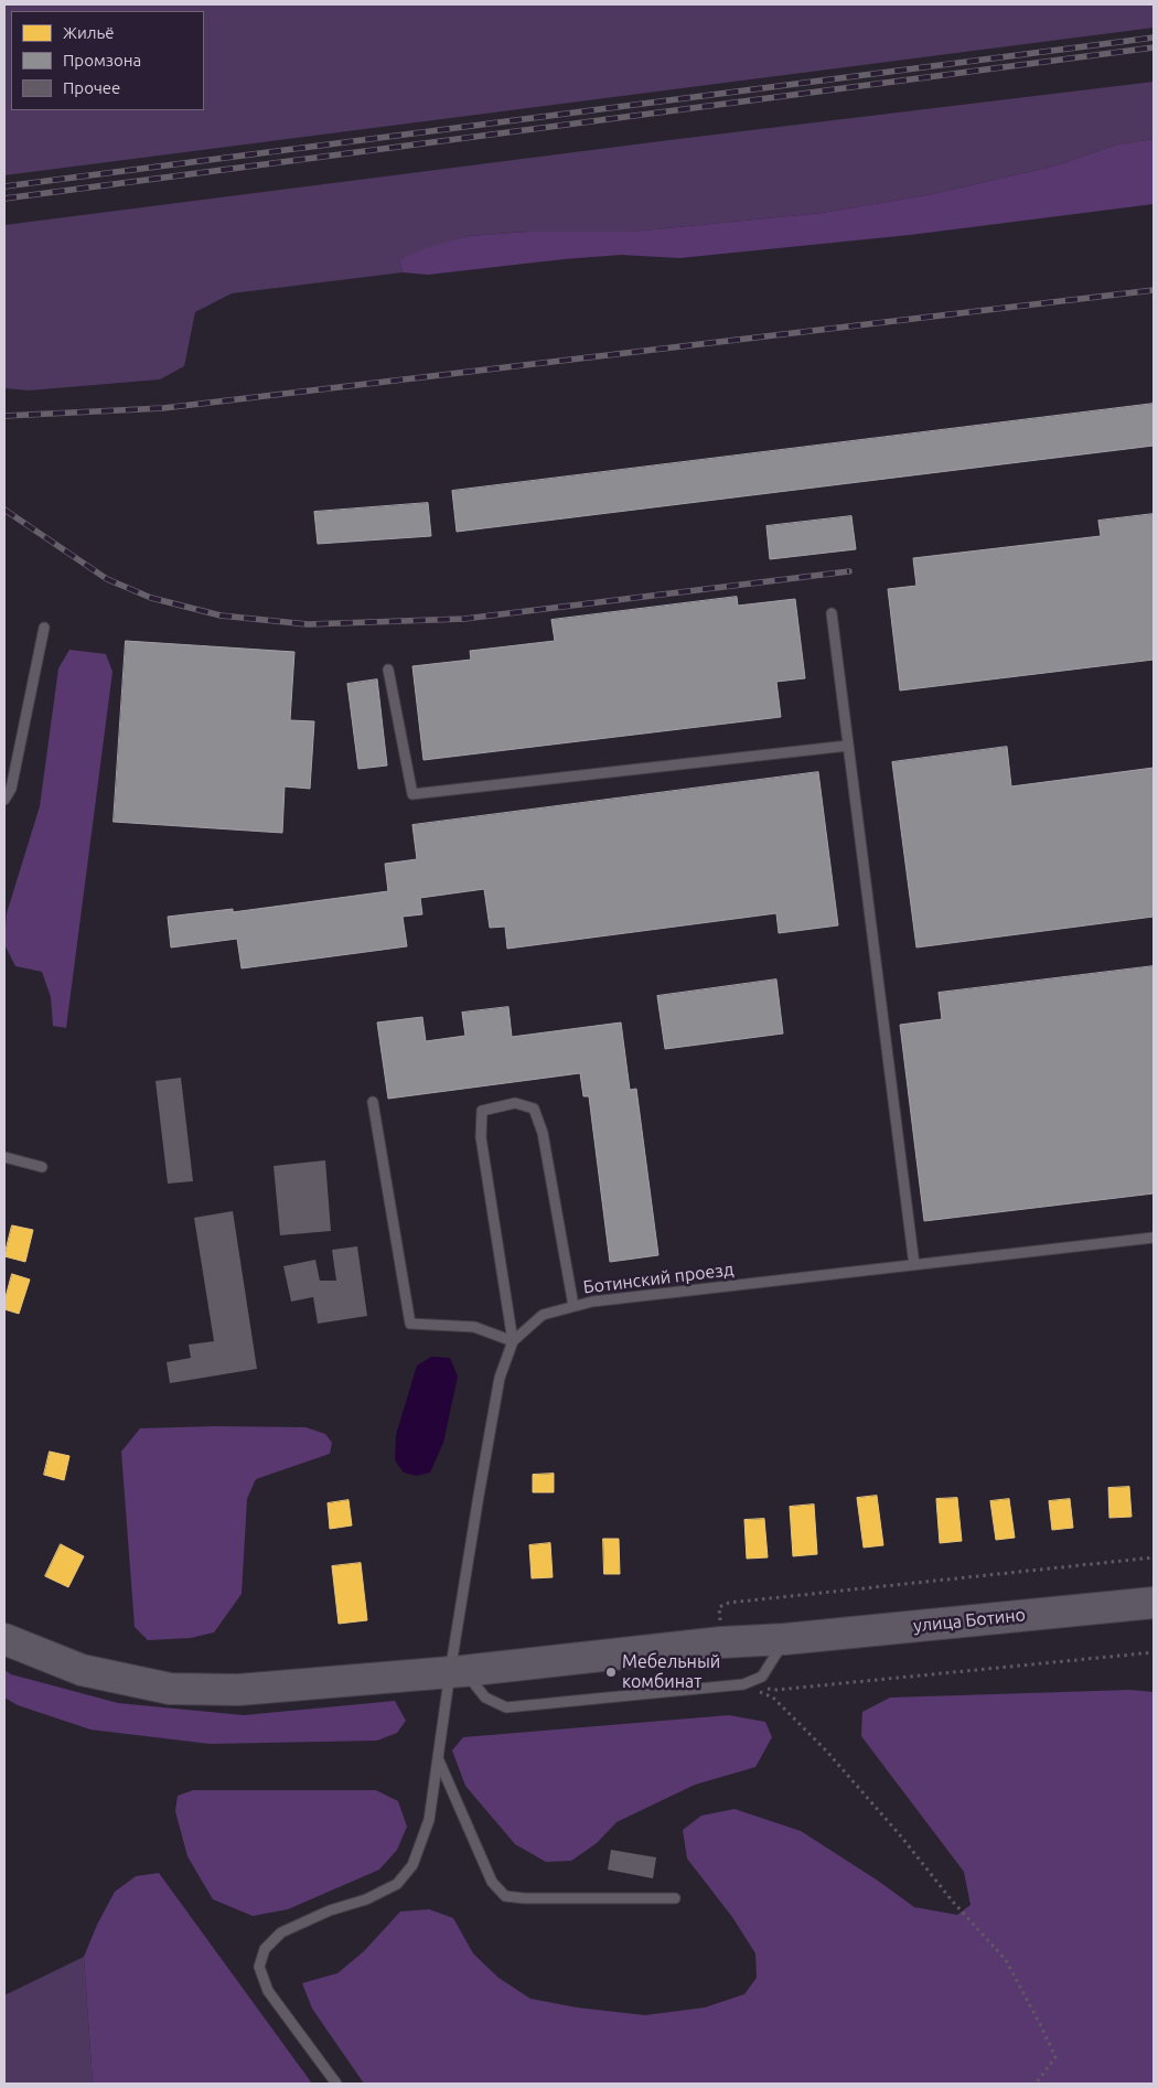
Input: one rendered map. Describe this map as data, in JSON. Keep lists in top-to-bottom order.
{
  "streets": {
    "main road": ["улица Ботино"],
    "lane": ["Ботинский проезд"]
  },
  "crossings": [
    ["Ботинский проезд", "улица Ботино"]
  ],
  "places": ["Мебельный комбинат"],
  "legend": ["Жильё", "Промзона", "Прочее"]
}
